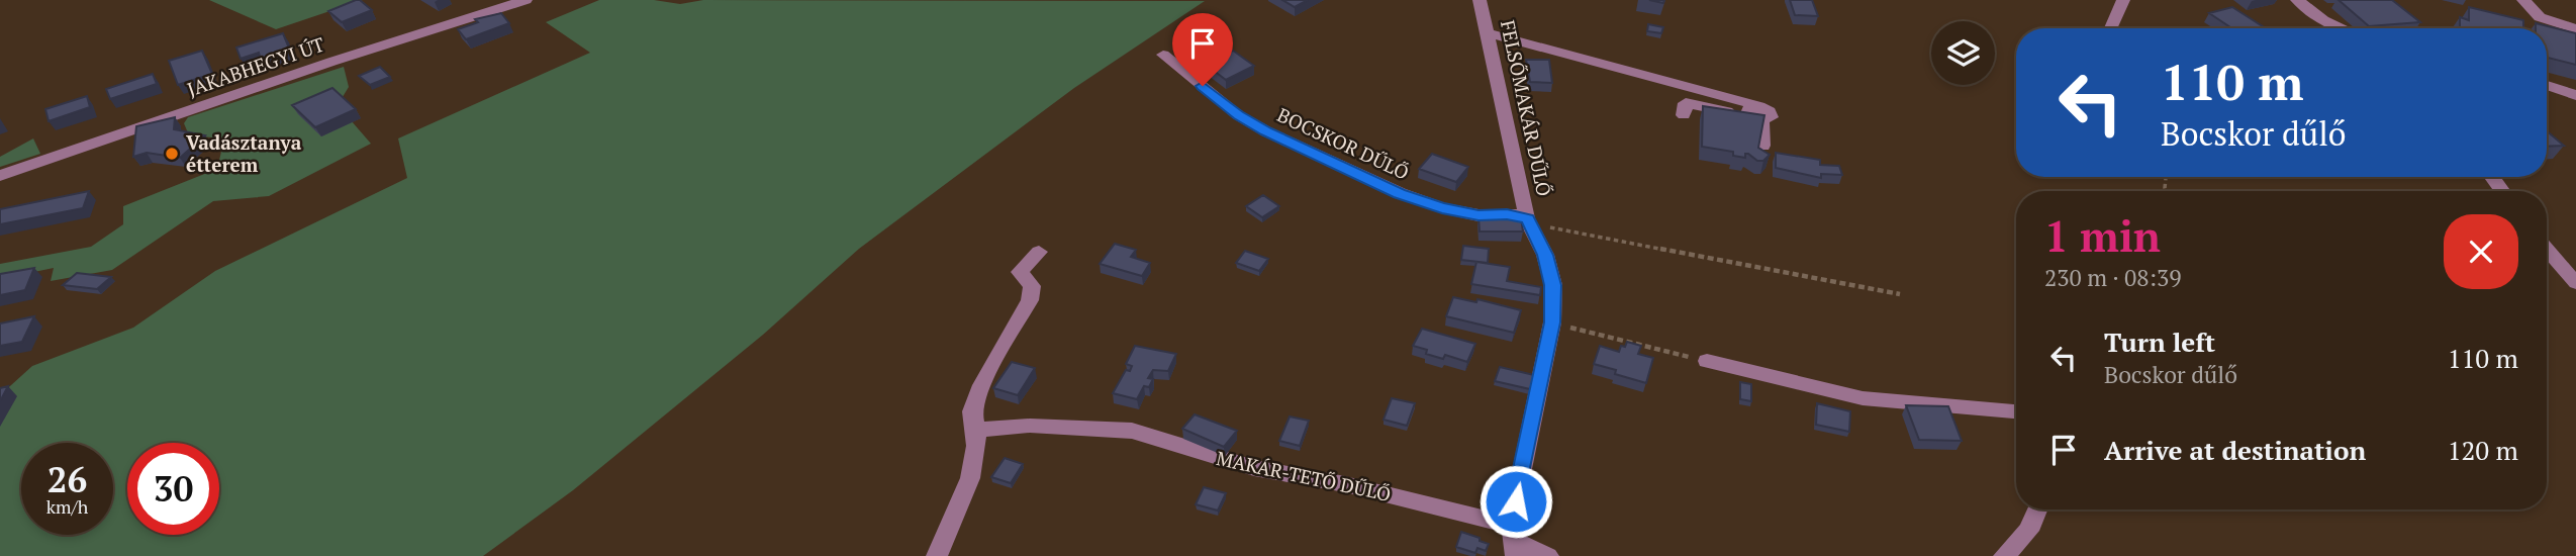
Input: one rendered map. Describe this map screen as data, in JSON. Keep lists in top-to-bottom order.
{
  "streets": {
    "street": [
      "JAKABHEGYI ÚT",
      "FELSŐMAKÁR DŰLŐ",
      "BOCSKOR DŰLŐ",
      "MAKÁR-TETŐ DŰLŐ"
    ]
  },
  "crossings": [
    ["FELSŐMAKÁR DŰLŐ", "BOCSKOR DŰLŐ"],
    ["FELSŐMAKÁR DŰLŐ", "MAKÁR-TETŐ DŰLŐ"]
  ],
  "places": ["Vadásztanya étterem"],
  "page": {
    "turn": ["110 m", "Bocskor dűlő"],
    "heading": ["1 min", "230 m · 08:39"],
    "list": [
      {
        "name": "Turn left",
        "note": "Bocskor dűlő",
        "value": "110 m"
      },
      {
        "name": "Arrive at destination",
        "value": "120 m"
      }
    ],
    "speed": "26 km/h",
    "limit": "30"
  }
}
